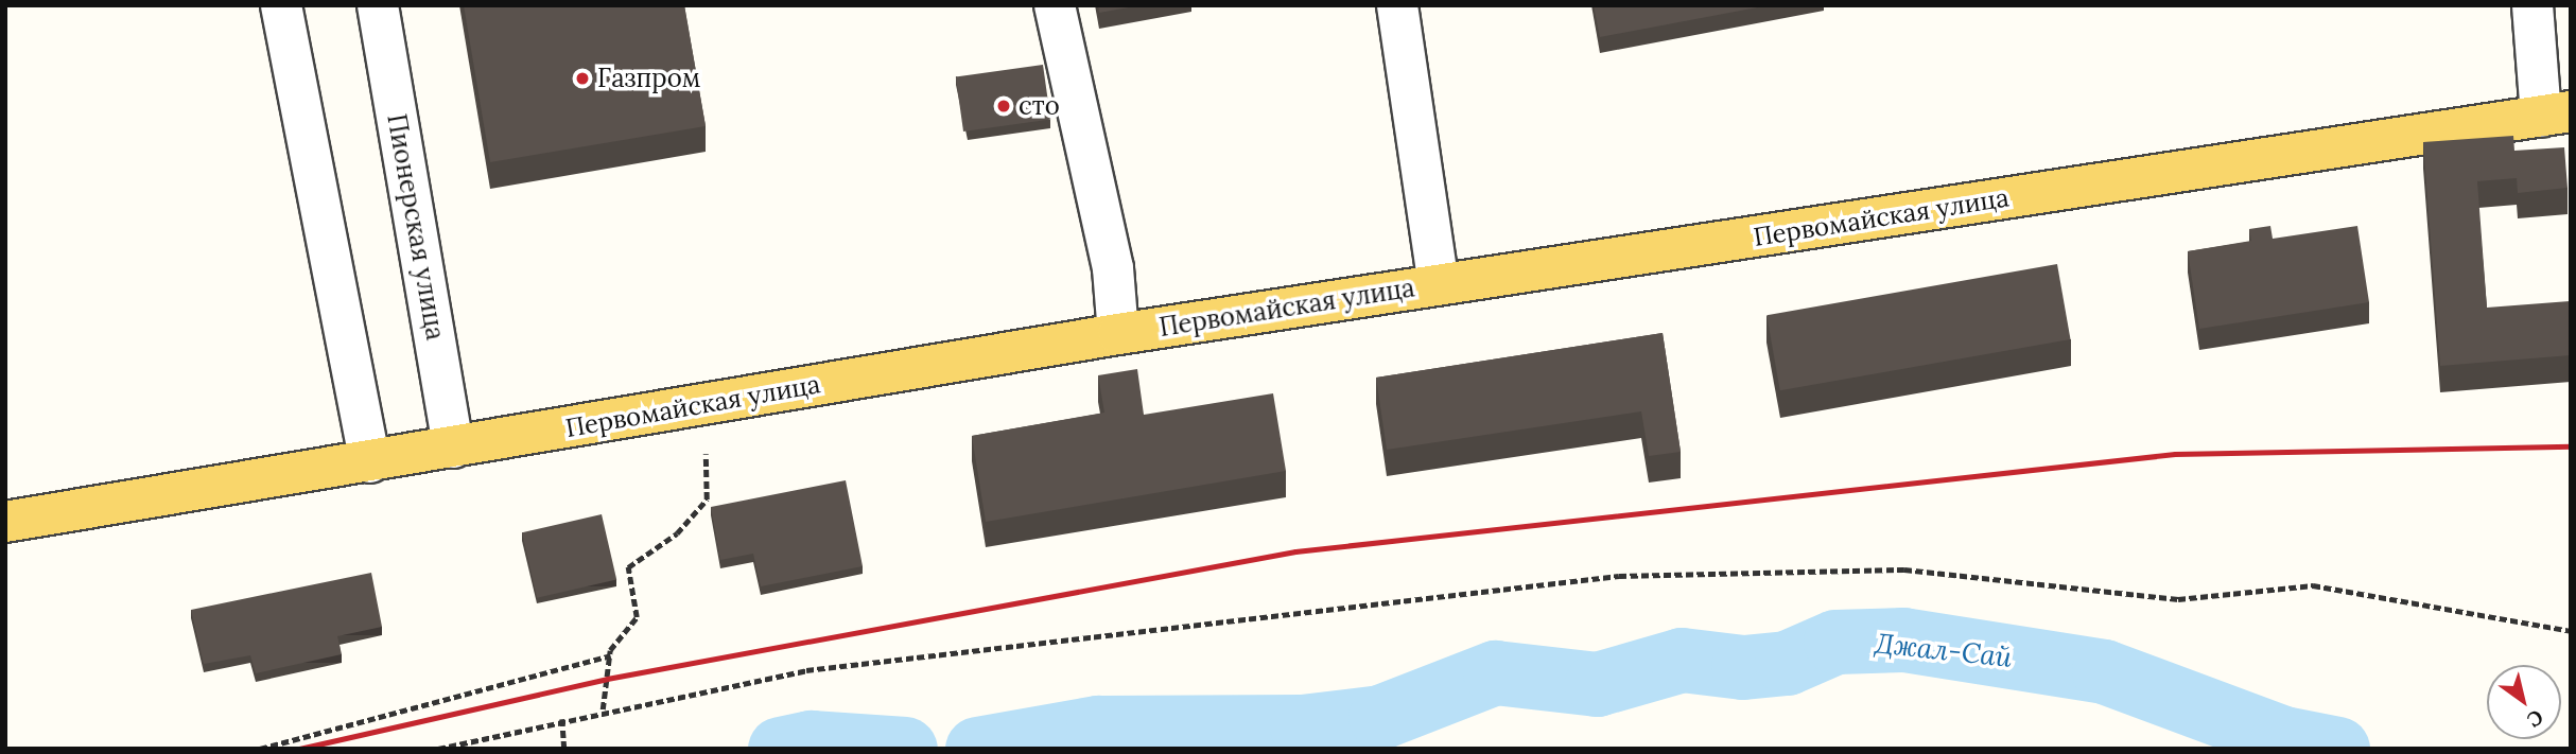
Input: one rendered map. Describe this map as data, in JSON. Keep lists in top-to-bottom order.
{
  "streets": {
    "main road": ["Первомайская улица"],
    "street": ["Пионерская улица"]
  },
  "crossings": [
    ["Первомайская улица", "Пионерская улица"]
  ],
  "water": ["Джал-Сай"],
  "places": ["Газпром", "сто"],
  "north": "bottom right"
}
